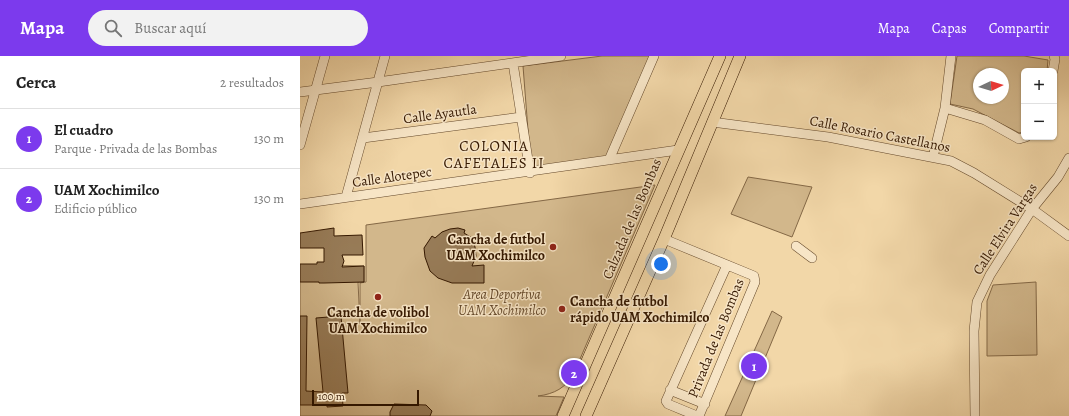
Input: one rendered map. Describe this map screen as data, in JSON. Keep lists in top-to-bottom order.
{
  "streets": {
    "main road": ["Calzada de las Bombas"],
    "street": [
      "Calle Ayautla",
      "Calle Rosario Castellanos",
      "Calle Alotepec",
      "Calle Elvira Vargas",
      "Privada de las Bombas"
    ]
  },
  "crossings": [
    ["Calle Rosario Castellanos", "Calle Elvira Vargas"],
    ["Calle Alotepec", "Calzada de las Bombas"]
  ],
  "districts": ["COLONIA CAFETALES II"],
  "parks": ["Area Deportiva UAM Xochimilco"],
  "places": ["Cancha de futbol UAM Xochimilco", "Cancha de volibol UAM Xochimilco", "Cancha de futbol rápido UAM Xochimilco"],
  "scale_bar": "100 m",
  "north": "right",
  "page": {
    "header": "Mapa",
    "search": "Buscar aquí",
    "nav": ["Mapa", "Capas", "Compartir"],
    "heading": ["Cerca", "2 resultados"],
    "map_buttons": ["+", "−"],
    "list": [
      {
        "mark": "1",
        "name": "El cuadro",
        "note": "Parque · Privada de las Bombas",
        "value": "130 m"
      },
      {
        "mark": "2",
        "name": "UAM Xochimilco",
        "note": "Edificio público",
        "value": "130 m"
      }
    ],
    "pins": ["1", "2"],
    "scale": "100 m"
  }
}
